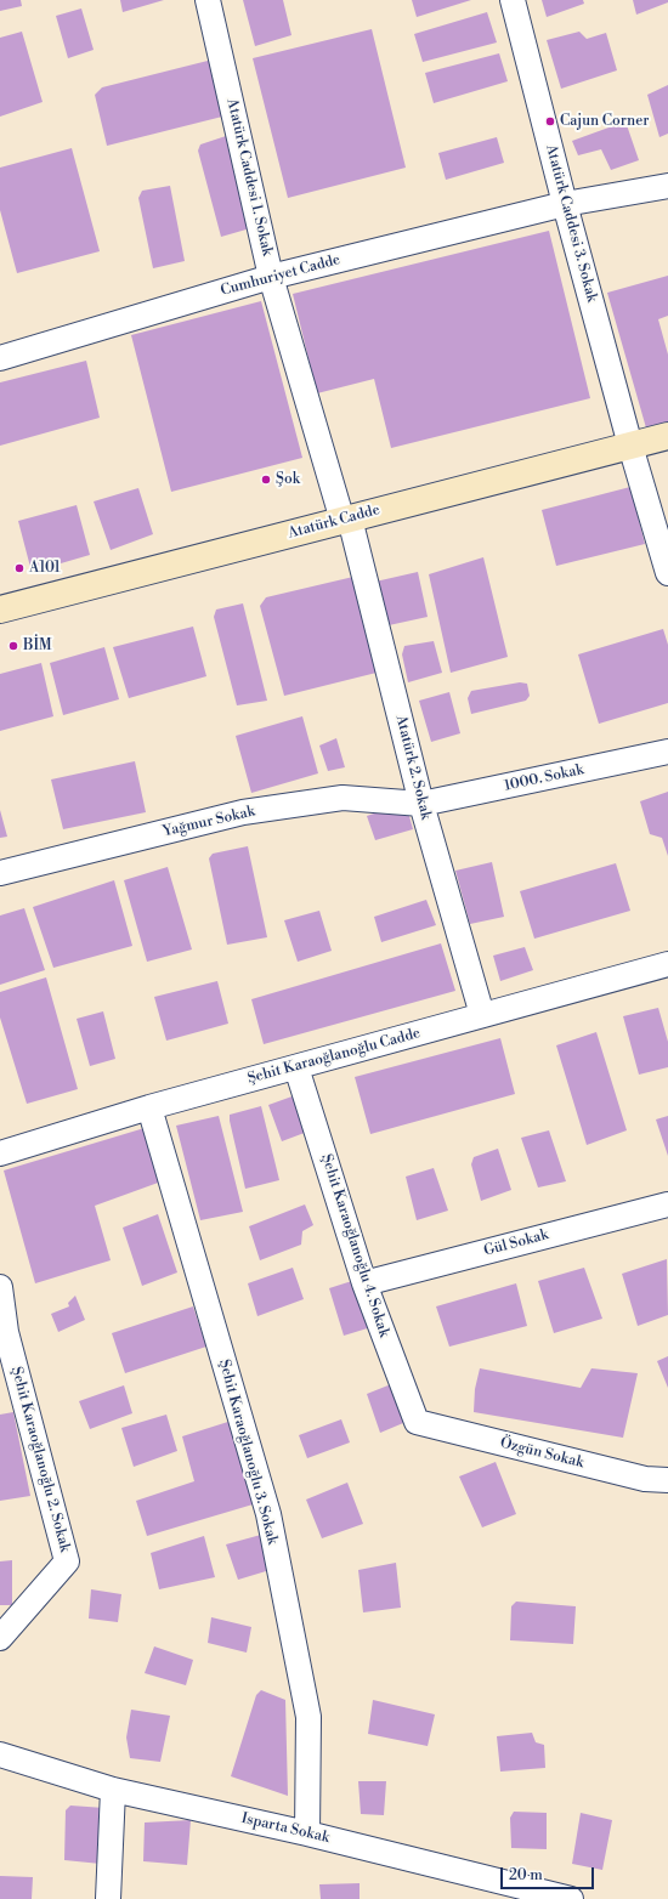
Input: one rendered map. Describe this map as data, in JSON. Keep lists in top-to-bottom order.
{
  "streets": {
    "main road": ["Atatürk Cadde"],
    "street": [
      "Atatürk Caddesi 1. Sokak",
      "Atatürk Caddesi 3. Sokak",
      "Cumhuriyet Cadde",
      "Atatürk 2. Sokak",
      "1000. Sokak",
      "Yağmur Sokak",
      "Şehit Karaoğlanoğlu Cadde",
      "Gül Sokak",
      "Şehit Karaoğlanoğlu 4. Sokak",
      "Şehit Karaoğlanoğlu 3. Sokak",
      "Özgün Sokak",
      "Şehit Karaoğlanoğlu 2. Sokak",
      "Isparta Sokak"
    ]
  },
  "crossings": [
    ["Atatürk Caddesi 1. Sokak", "Cumhuriyet Cadde"],
    ["Atatürk Caddesi 1. Sokak", "Atatürk Cadde"],
    ["Atatürk Caddesi 1. Sokak", "Atatürk 2. Sokak"],
    ["Atatürk Caddesi 3. Sokak", "Cumhuriyet Cadde"],
    ["Atatürk Caddesi 3. Sokak", "Atatürk Cadde"],
    ["Atatürk Cadde", "Atatürk 2. Sokak"],
    ["Atatürk 2. Sokak", "1000. Sokak"],
    ["Atatürk 2. Sokak", "Yağmur Sokak"],
    ["Atatürk 2. Sokak", "Şehit Karaoğlanoğlu Cadde"],
    ["1000. Sokak", "Yağmur Sokak"],
    ["Şehit Karaoğlanoğlu Cadde", "Şehit Karaoğlanoğlu 4. Sokak"],
    ["Şehit Karaoğlanoğlu Cadde", "Şehit Karaoğlanoğlu 3. Sokak"],
    ["Gül Sokak", "Şehit Karaoğlanoğlu 4. Sokak"],
    ["Şehit Karaoğlanoğlu 4. Sokak", "Özgün Sokak"],
    ["Şehit Karaoğlanoğlu 3. Sokak", "Isparta Sokak"]
  ],
  "places": [
    "Cajun Corner",
    "Şok",
    "A101",
    "BİM"
  ],
  "scale_bar": "20 m"
}
